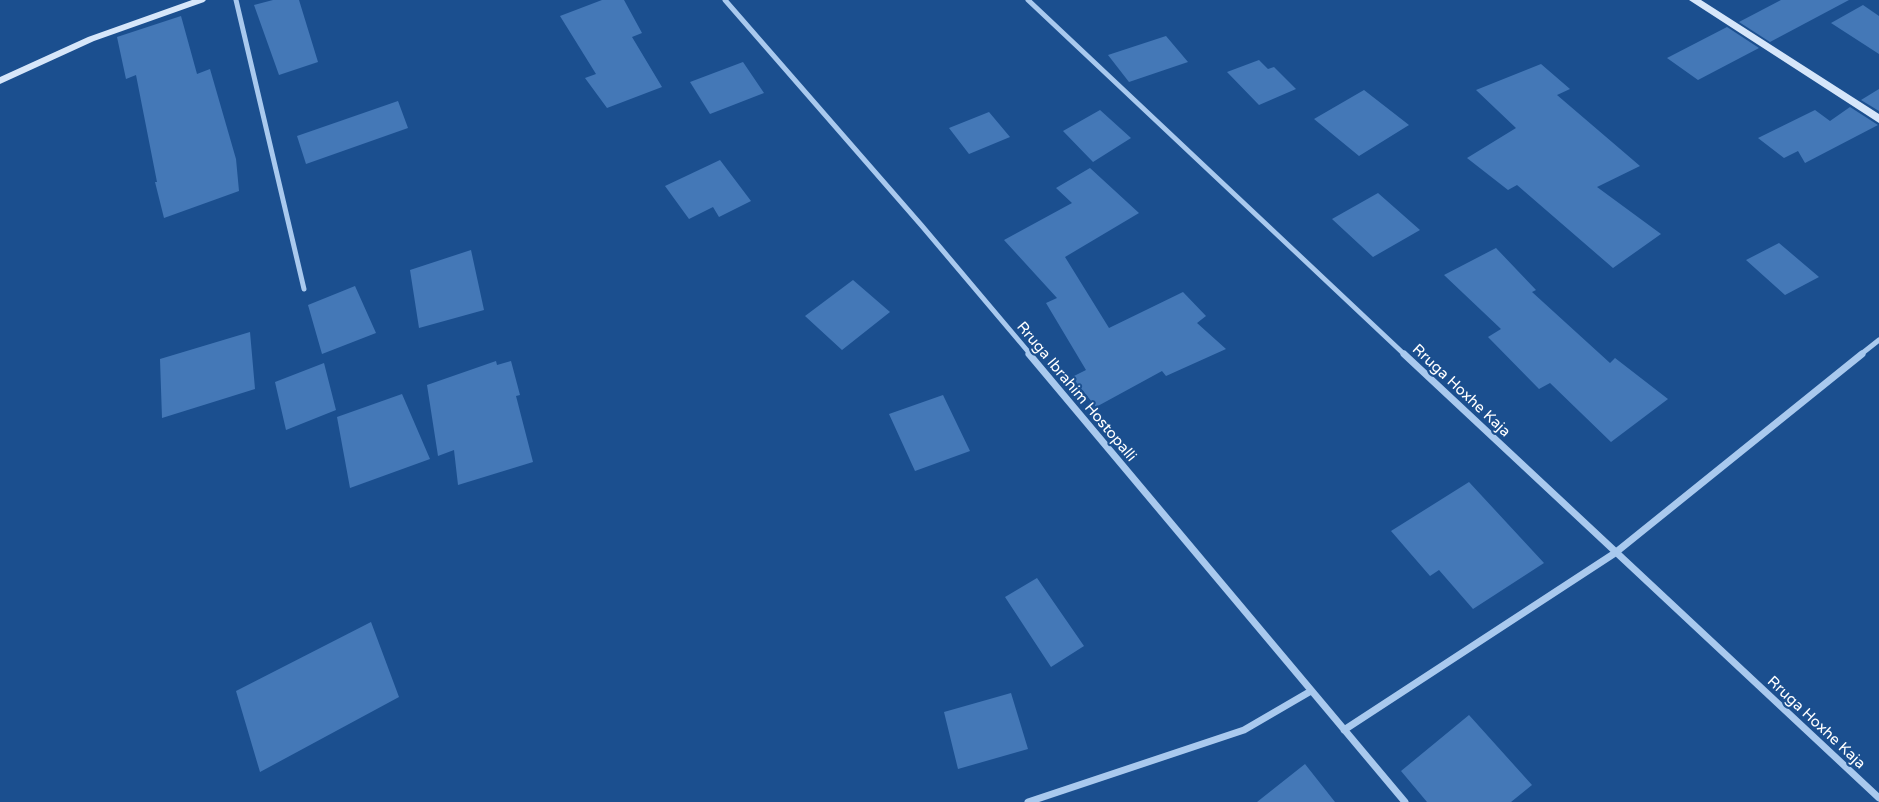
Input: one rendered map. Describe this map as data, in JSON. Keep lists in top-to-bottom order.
{
  "streets": {
    "street": ["Rruga Hoxhe Kaja", "Rruga Ibrahim Hostopalli"]
  }
}
